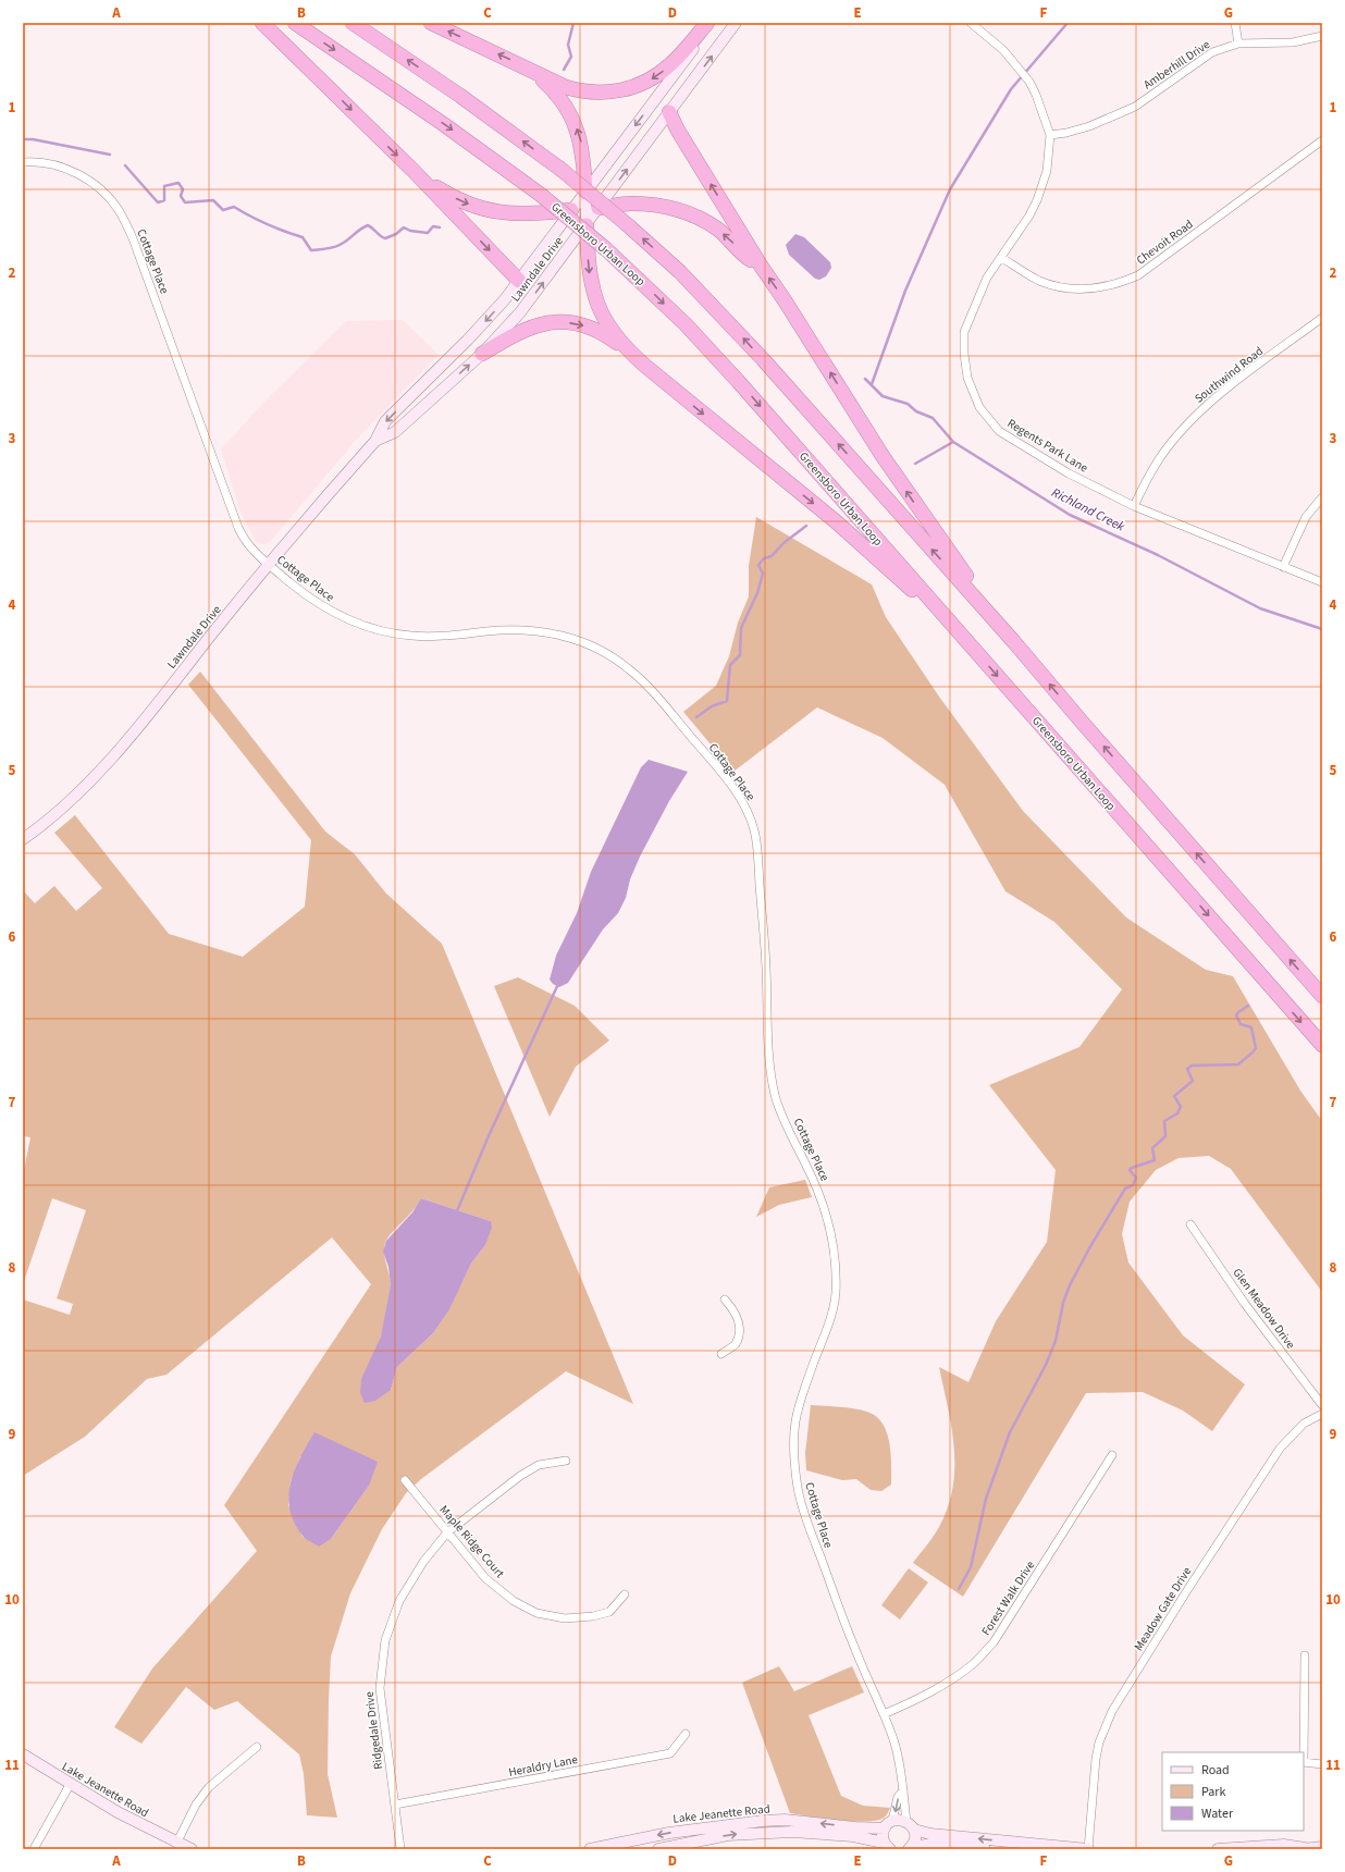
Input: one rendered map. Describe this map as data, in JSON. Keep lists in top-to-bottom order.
{
  "streets": {
    "highway": ["Greensboro Urban Loop"],
    "main road": ["Lawndale Drive", "Lake Jeanette Road"],
    "street": [
      "Amberhill Drive",
      "Chevoit Road",
      "Cottage Place",
      "Southwind Road",
      "Regents Park Lane",
      "Glen Meadow Drive",
      "Maple Ridge Court",
      "Forest Walk Drive",
      "Meadow Gate Drive",
      "Ridgedale Drive",
      "Heraldry Lane"
    ]
  },
  "crossings": [
    ["Amberhill Drive", "Regents Park Lane"],
    ["Chevoit Road", "Regents Park Lane"],
    ["Cottage Place", "Lawndale Drive"],
    ["Cottage Place", "Forest Walk Drive"],
    ["Cottage Place", "Lake Jeanette Road"],
    ["Southwind Road", "Regents Park Lane"],
    ["Maple Ridge Court", "Ridgedale Drive"],
    ["Ridgedale Drive", "Heraldry Lane"]
  ],
  "water": ["Richland Creek"],
  "legend": ["Road", "Park", "Water"],
  "grid": {
    "columns": [
      "A",
      "B",
      "C",
      "D",
      "E",
      "F",
      "G"
    ],
    "rows": [
      "1",
      "2",
      "3",
      "4",
      "5",
      "6",
      "7",
      "8",
      "9",
      "10",
      "11"
    ]
  }
}
